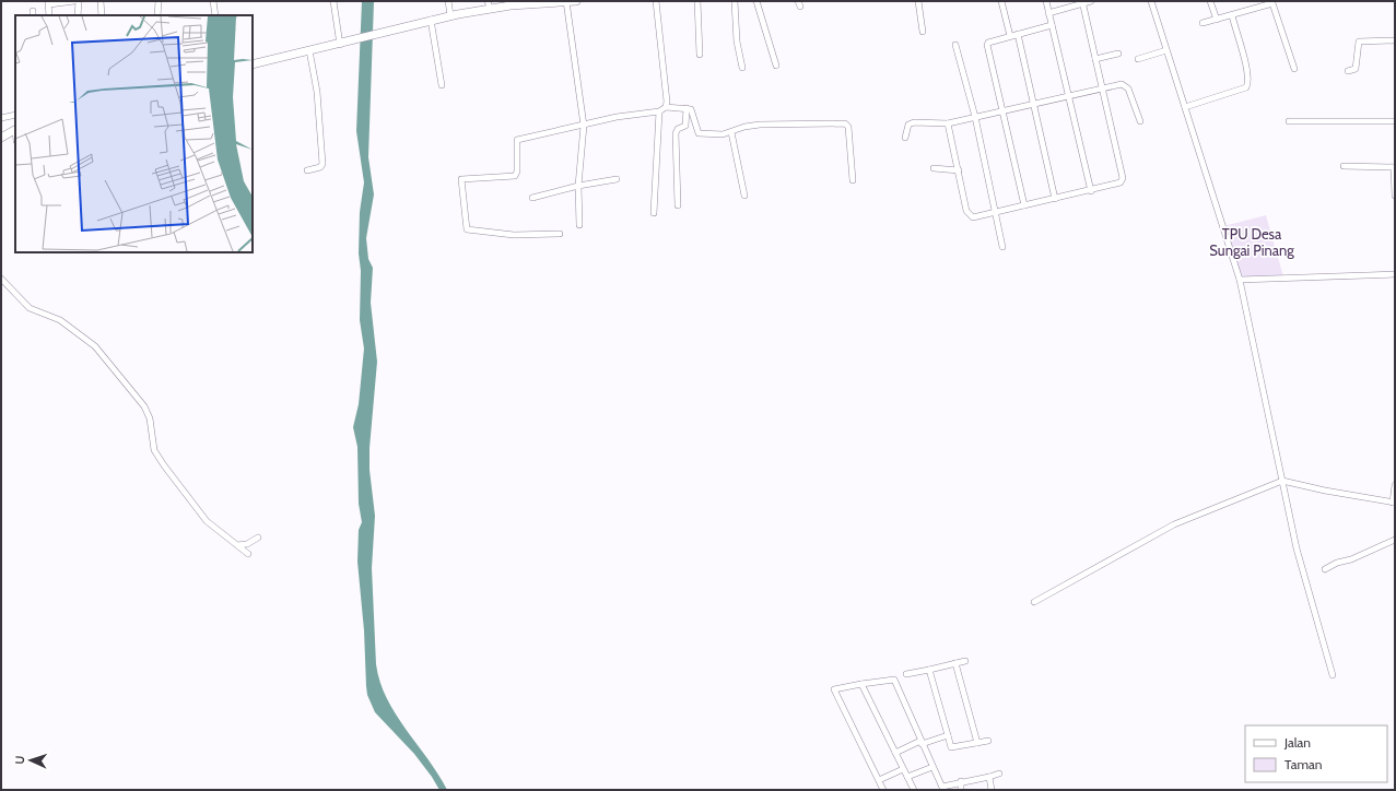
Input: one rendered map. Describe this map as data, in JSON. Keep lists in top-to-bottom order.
{
  "parks": ["TPU Desa Sungai Pinang"],
  "legend": ["Jalan", "Taman"],
  "north": "left"
}
